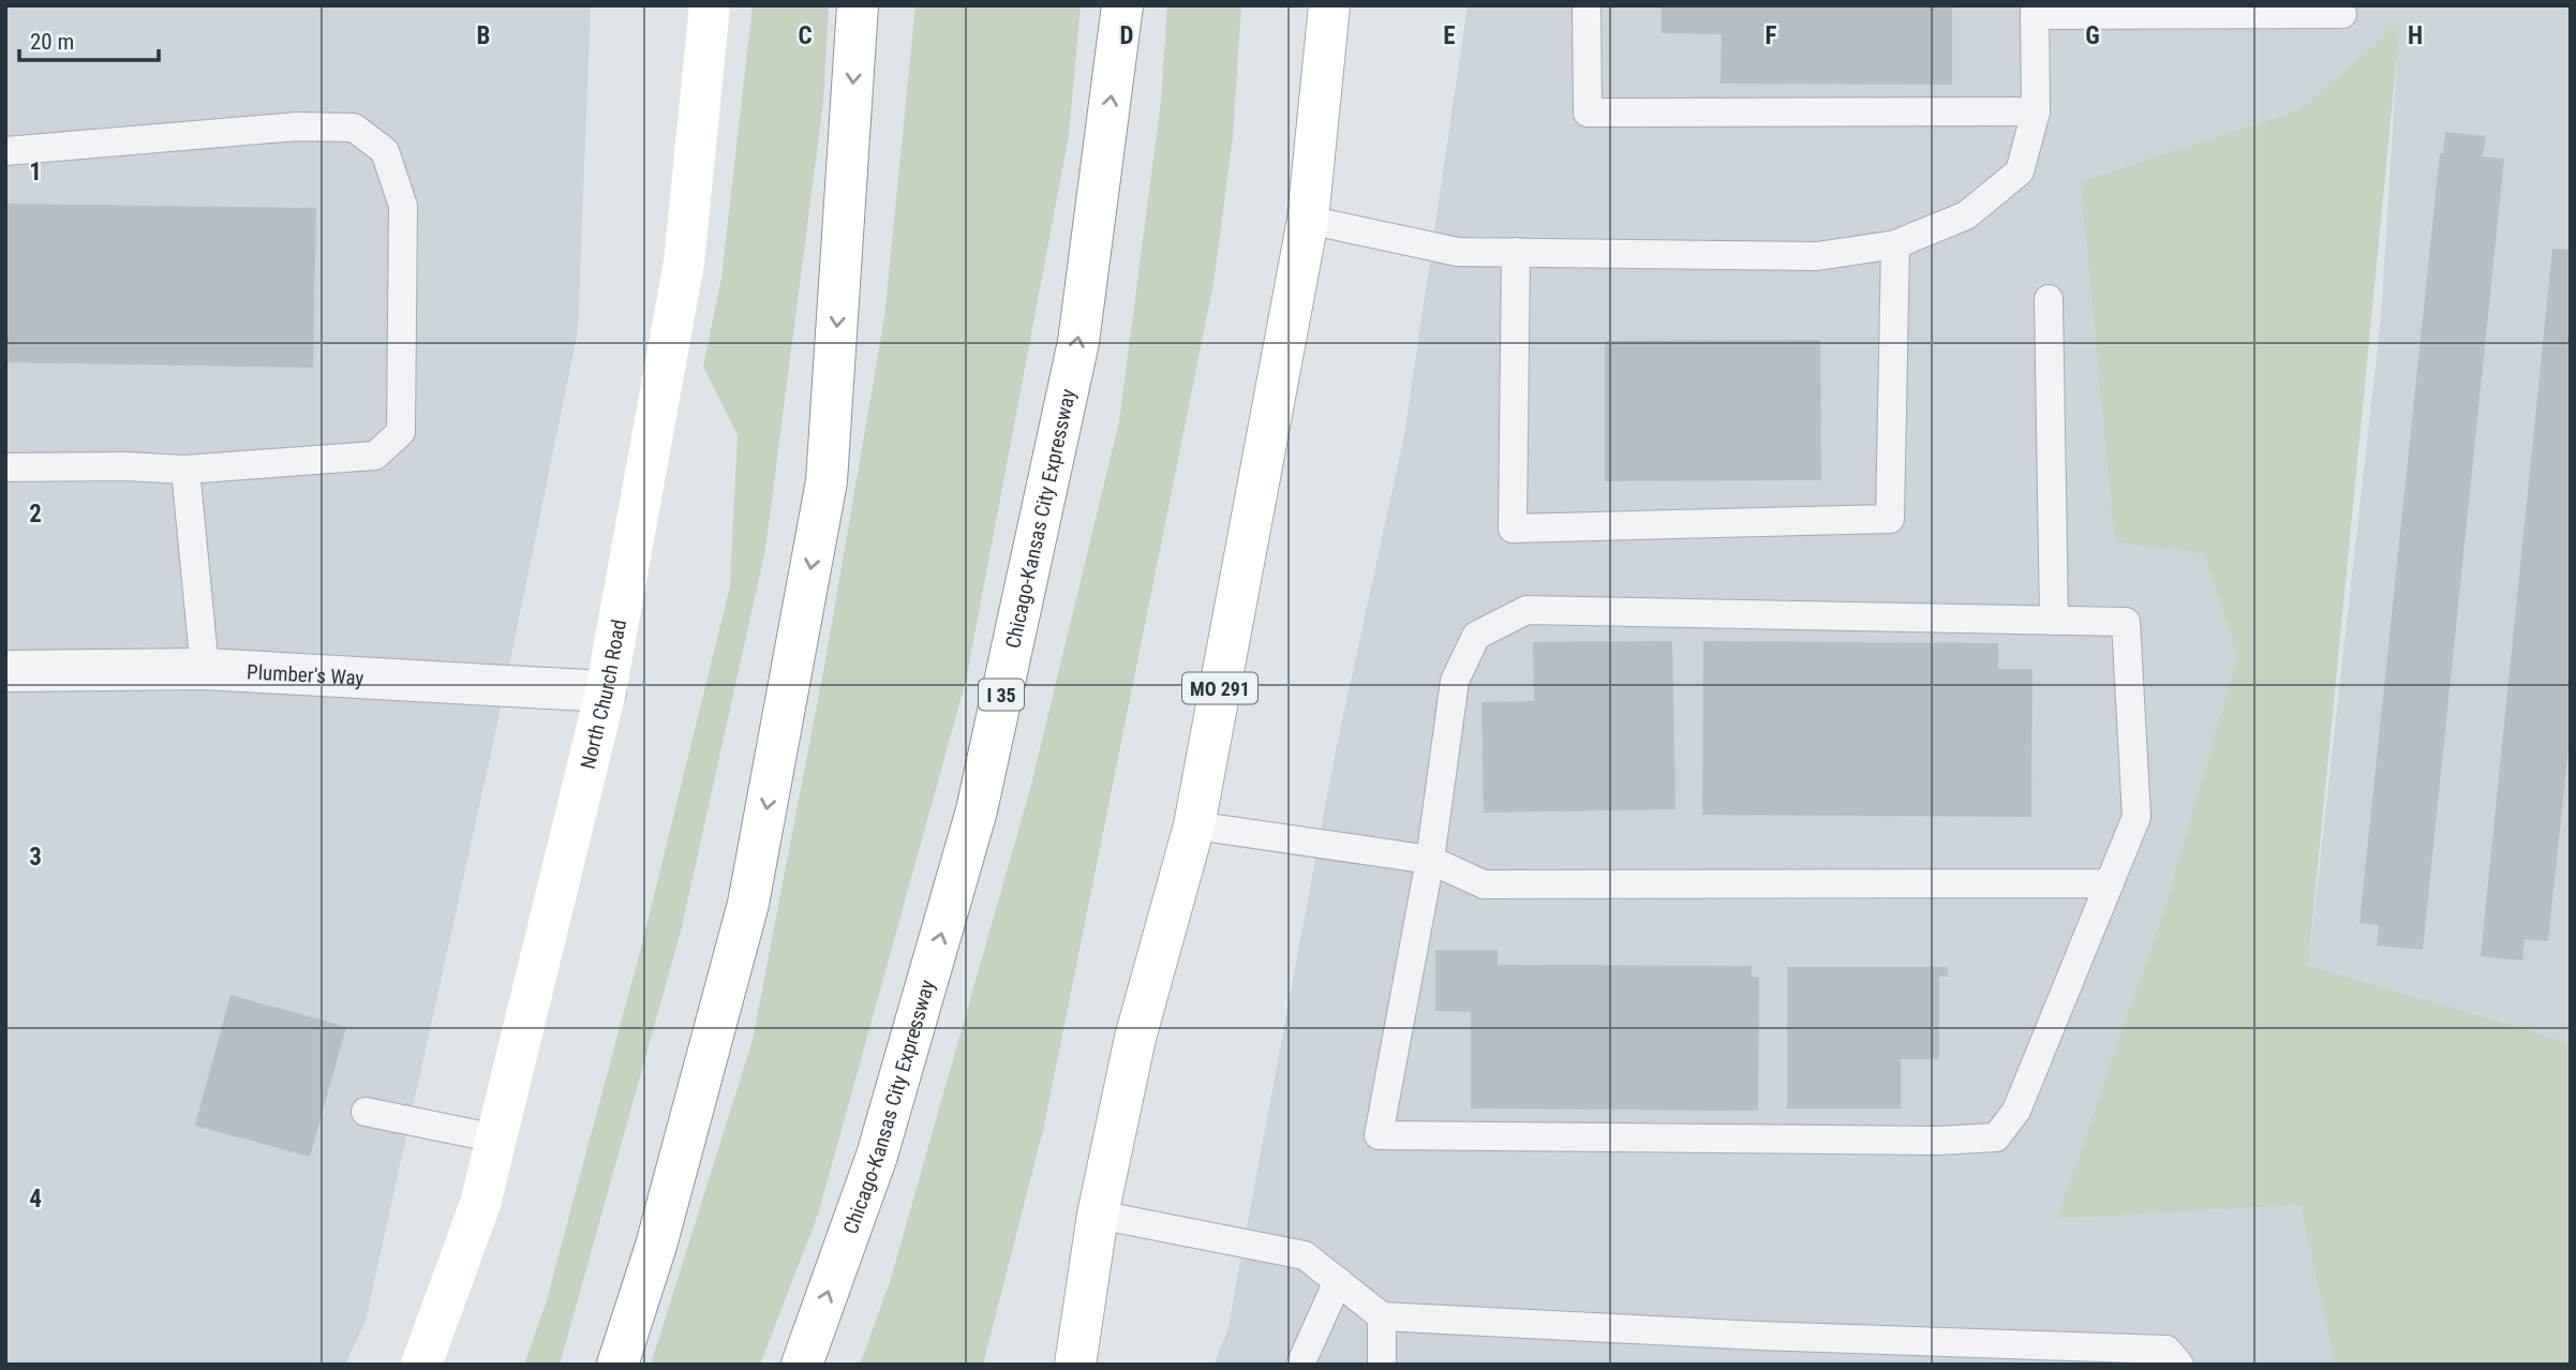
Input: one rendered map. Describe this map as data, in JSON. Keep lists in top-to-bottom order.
{
  "streets": {
    "main road": [
      "Chicago-Kansas City Expressway",
      "MO 291",
      "North Church Road",
      "I 35"
    ],
    "street": ["Plumber's Way"]
  },
  "crossings": [
    ["Plumber's Way", "North Church Road"]
  ],
  "scale_bar": "20 m",
  "grid": {
    "columns": [
      "B",
      "C",
      "D",
      "E",
      "F",
      "G",
      "H"
    ],
    "rows": [
      "1",
      "2",
      "3",
      "4"
    ]
  }
}
